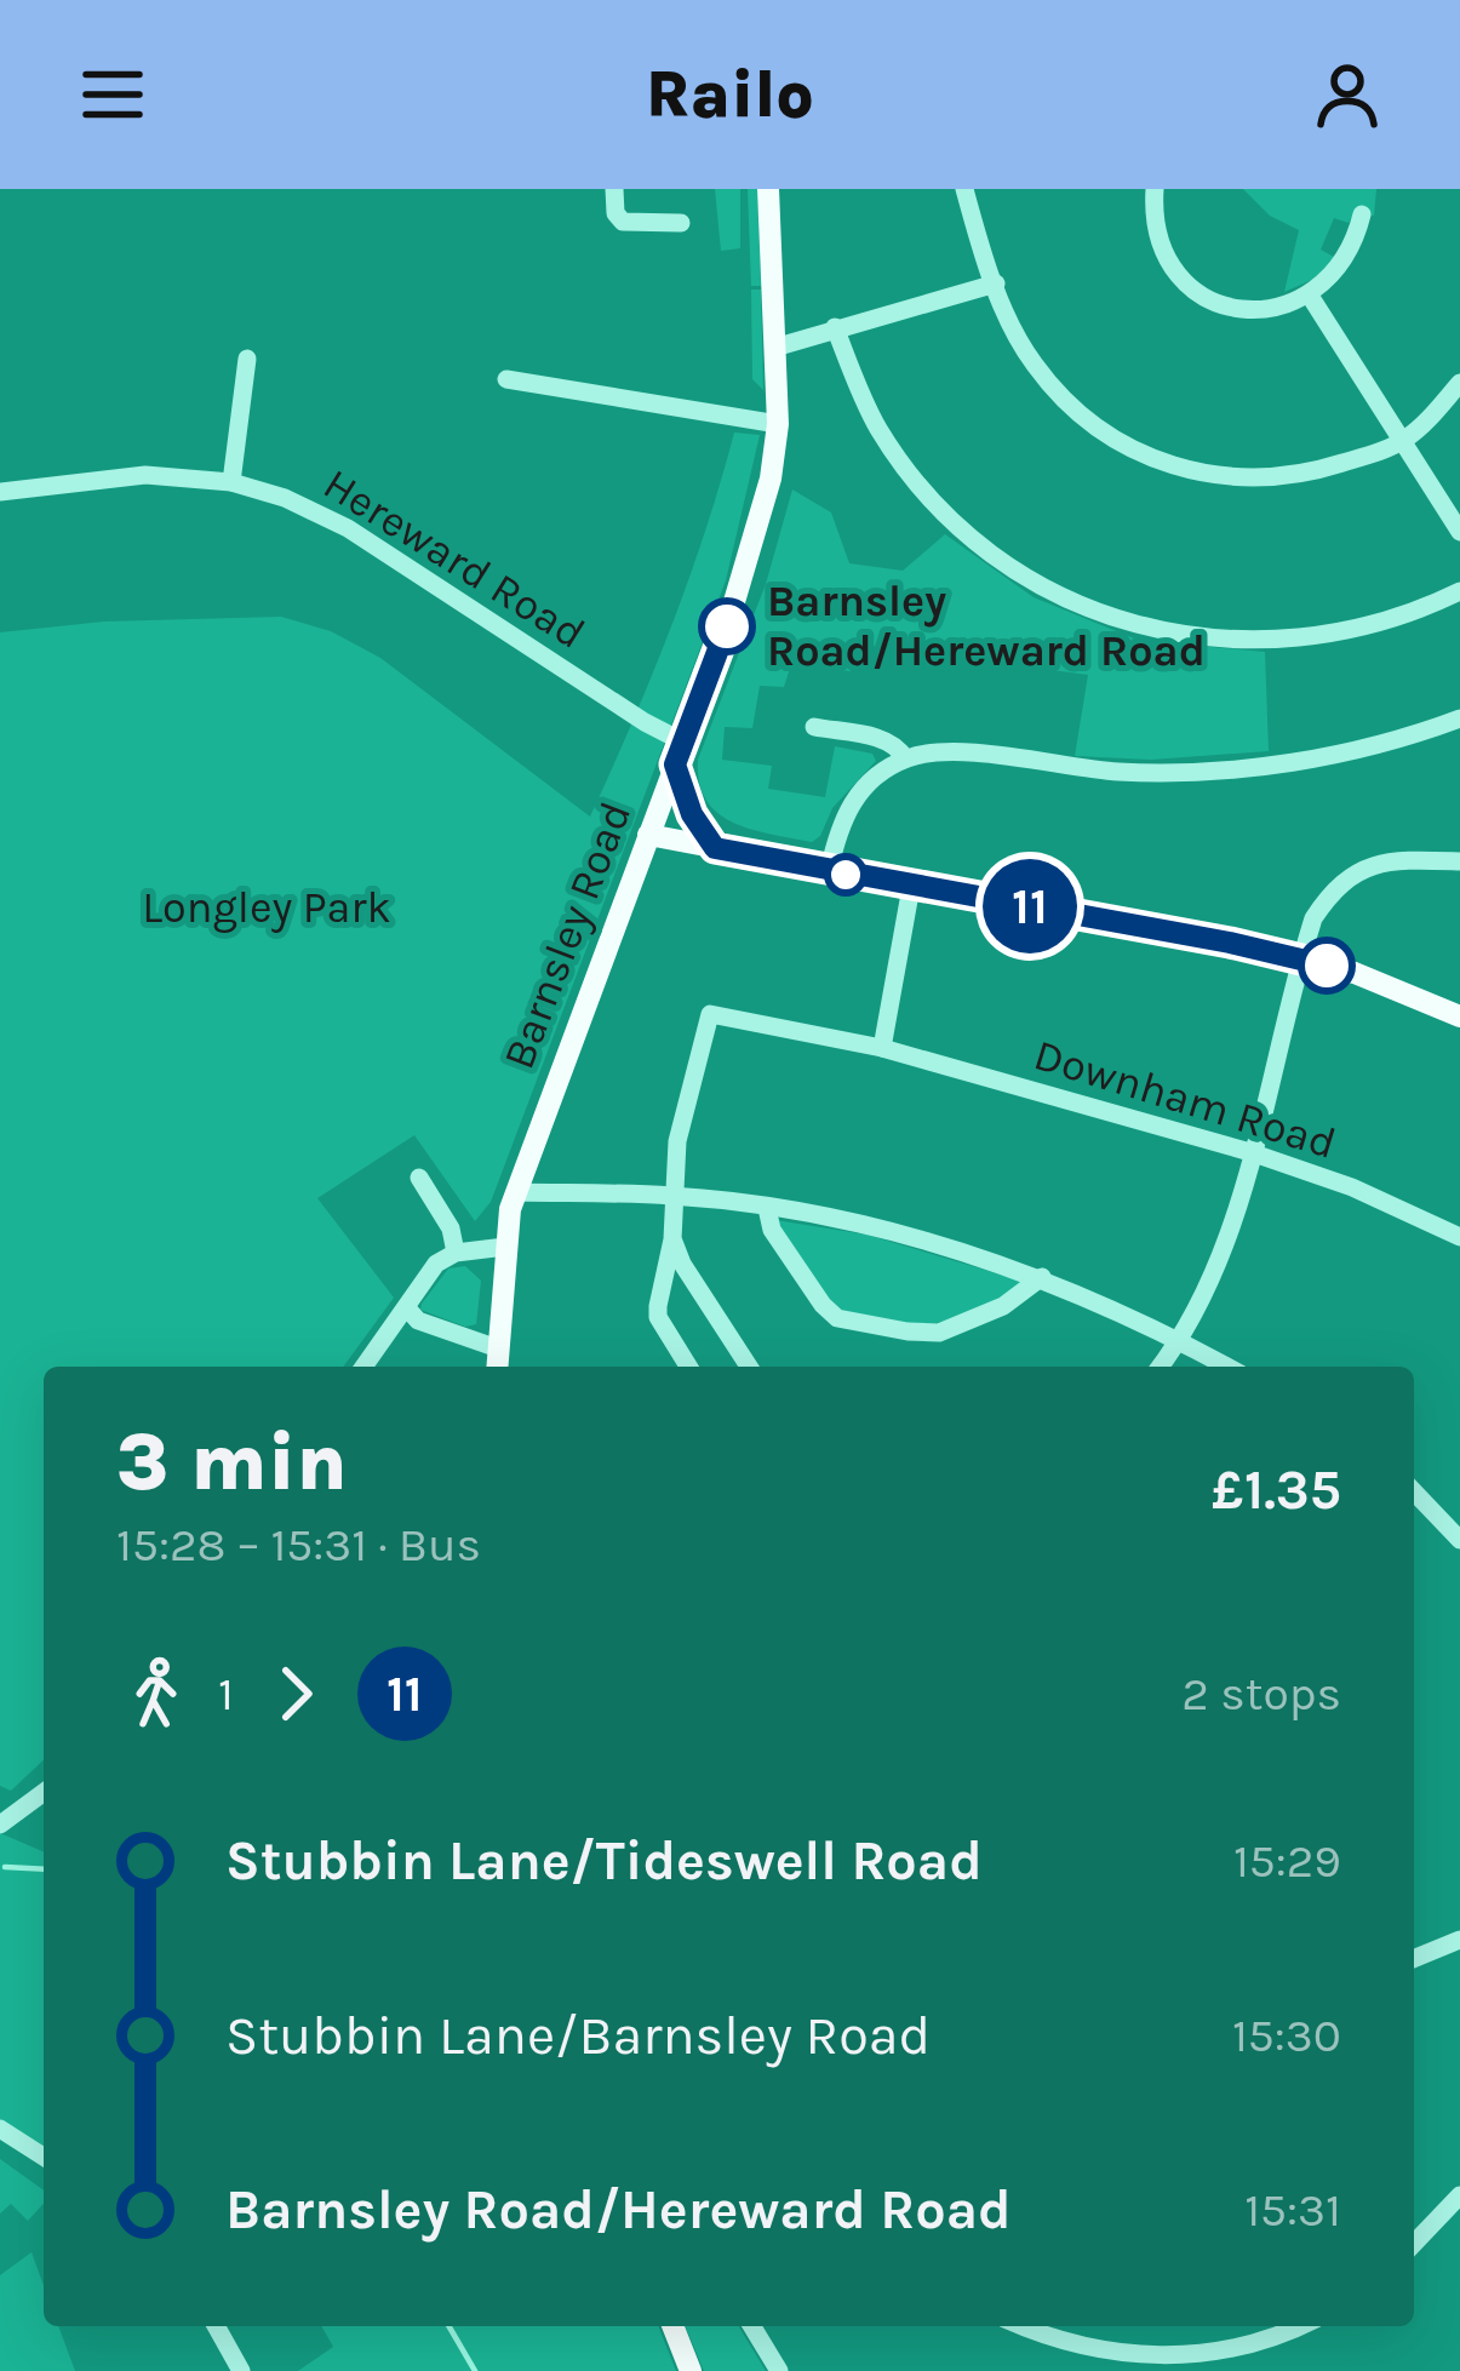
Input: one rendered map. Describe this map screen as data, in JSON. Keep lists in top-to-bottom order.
{
  "streets": {
    "main road": ["Barnsley Road"],
    "street": ["Hereward Road", "Downham Road"]
  },
  "crossings": [
    ["Hereward Road", "Barnsley Road"]
  ],
  "parks": ["Longley Park"],
  "places": ["Barnsley Road/Hereward Road"],
  "lines": ["bus line 11"],
  "page": {
    "header": "Railo",
    "on_map": "11",
    "heading": ["3 min", "15:28 – 15:31 · Bus", "£1.35"],
    "legs": ["1", "11", "2 stops"],
    "list": [
      {
        "name": "Stubbin Lane/Tideswell Road",
        "value": "15:29"
      },
      {
        "name": "Stubbin Lane/Barnsley Road",
        "value": "15:30"
      },
      {
        "name": "Barnsley Road/Hereward Road",
        "value": "15:31"
      }
    ]
  }
}
